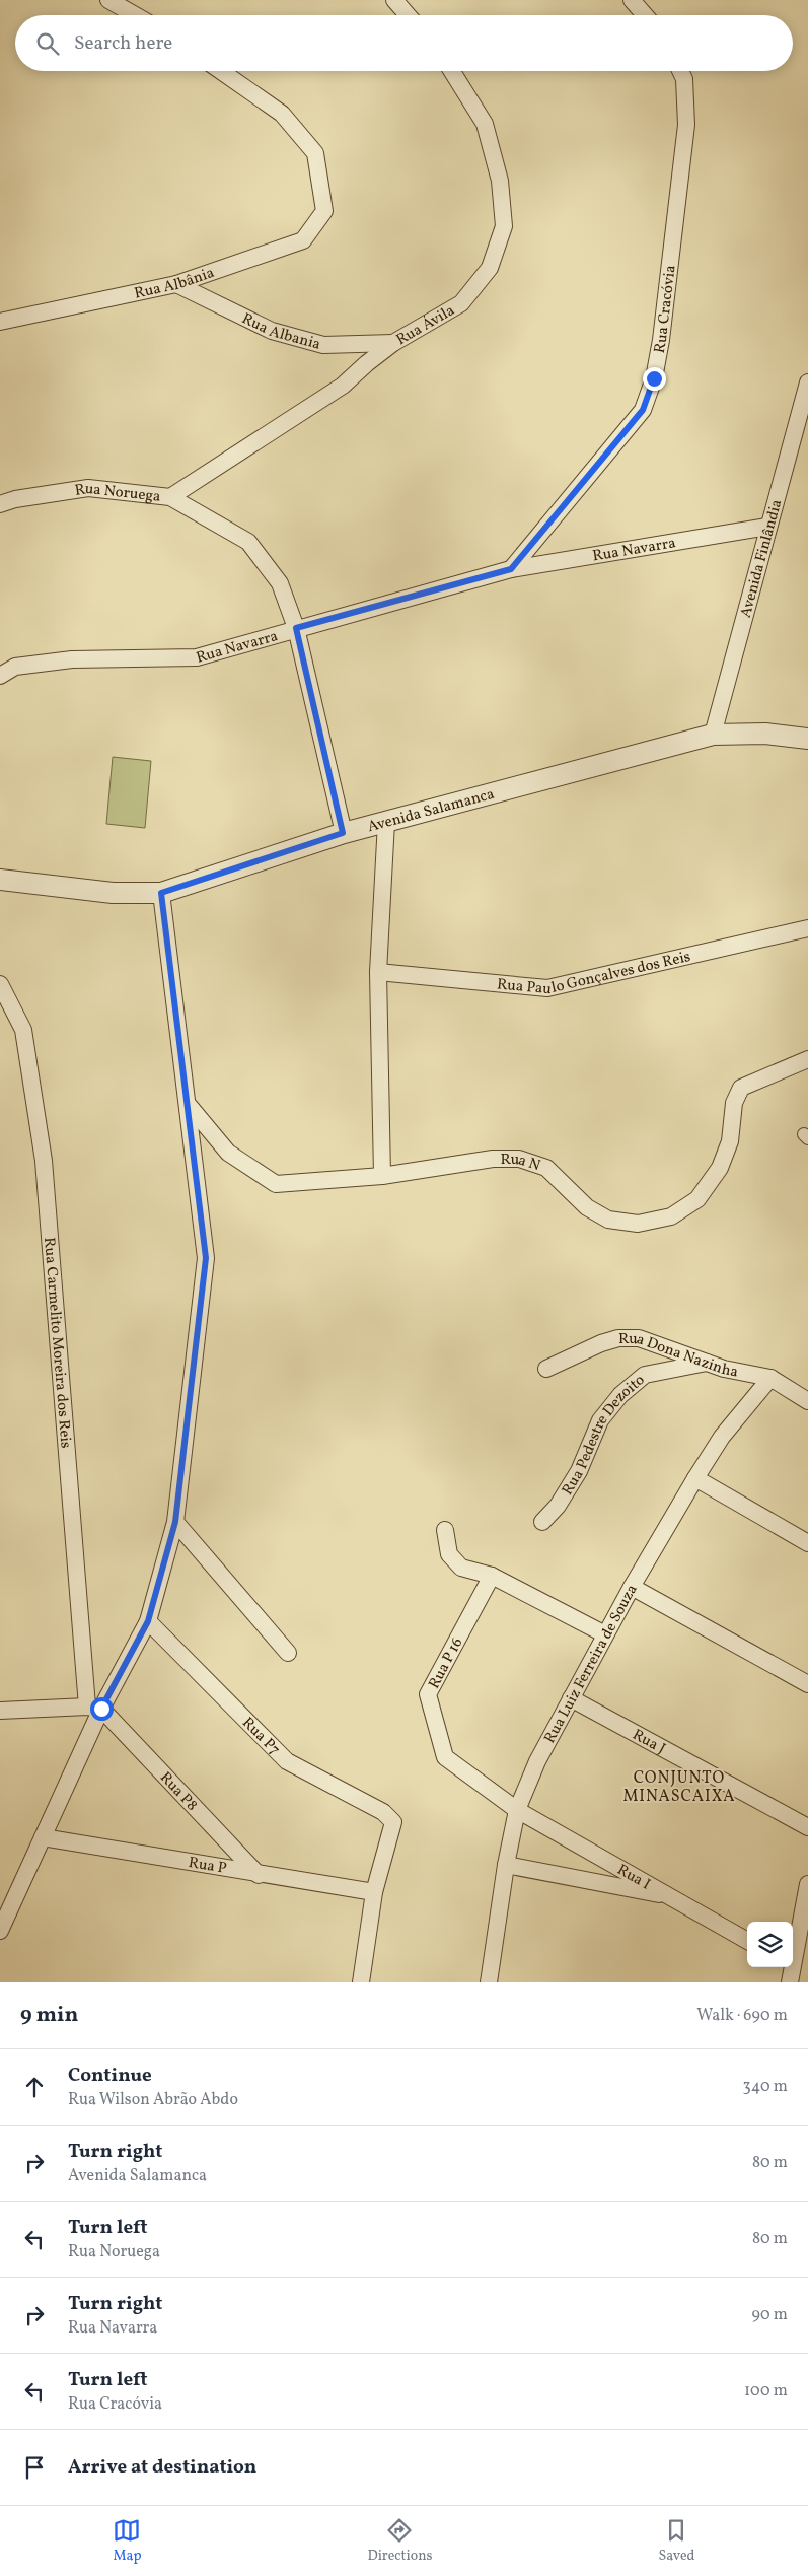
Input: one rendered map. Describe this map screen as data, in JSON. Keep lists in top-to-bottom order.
{
  "streets": {
    "street": [
      "Rua Albânia",
      "Rua Cracóvia",
      "Rua Ávila",
      "Rua Albania",
      "Rua Noruega",
      "Rua Navarra",
      "Avenida Finlândia",
      "Avenida Salamanca",
      "Rua Paulo Gonçalves dos Reis",
      "Rua N",
      "Rua Carmelito Moreira dos Reis",
      "Rua Dona Nazinha",
      "Rua Pedestre Dezoito",
      "Rua P 16",
      "Rua Luiz Ferreira de Souza",
      "Rua P7",
      "Rua J",
      "Rua P8",
      "Rua P",
      "Rua I"
    ]
  },
  "crossings": [
    ["Rua Albânia", "Rua Albania"],
    ["Rua Cracóvia", "Rua Navarra"],
    ["Rua Ávila", "Rua Albania"],
    ["Rua Ávila", "Rua Noruega"],
    ["Rua Noruega", "Rua Navarra"],
    ["Rua Noruega", "Avenida Salamanca"],
    ["Rua Navarra", "Avenida Finlândia"],
    ["Avenida Finlândia", "Avenida Salamanca"],
    ["Rua Carmelito Moreira dos Reis", "Rua P8"],
    ["Rua Dona Nazinha", "Rua Pedestre Dezoito"],
    ["Rua Dona Nazinha", "Rua Luiz Ferreira de Souza"],
    ["Rua P 16", "Rua Luiz Ferreira de Souza"],
    ["Rua P 16", "Rua I"],
    ["Rua Luiz Ferreira de Souza", "Rua J"],
    ["Rua Luiz Ferreira de Souza", "Rua I"],
    ["Rua P7", "Rua P"],
    ["Rua P8", "Rua P"]
  ],
  "districts": ["CONJUNTO MINASCAIXA"],
  "page": {
    "search": "Search here",
    "heading": ["9 min", "Walk · 690 m"],
    "list": [
      ["Continue", "Rua Wilson Abrão Abdo", "340 m"],
      ["Turn right", "Avenida Salamanca", "80 m"],
      ["Turn left", "Rua Noruega", "80 m"],
      ["Turn right", "Rua Navarra", "90 m"],
      ["Turn left", "Rua Cracóvia", "100 m"],
      "Arrive at destination"
    ],
    "nav": ["Map", "Directions", "Saved"]
  }
}
